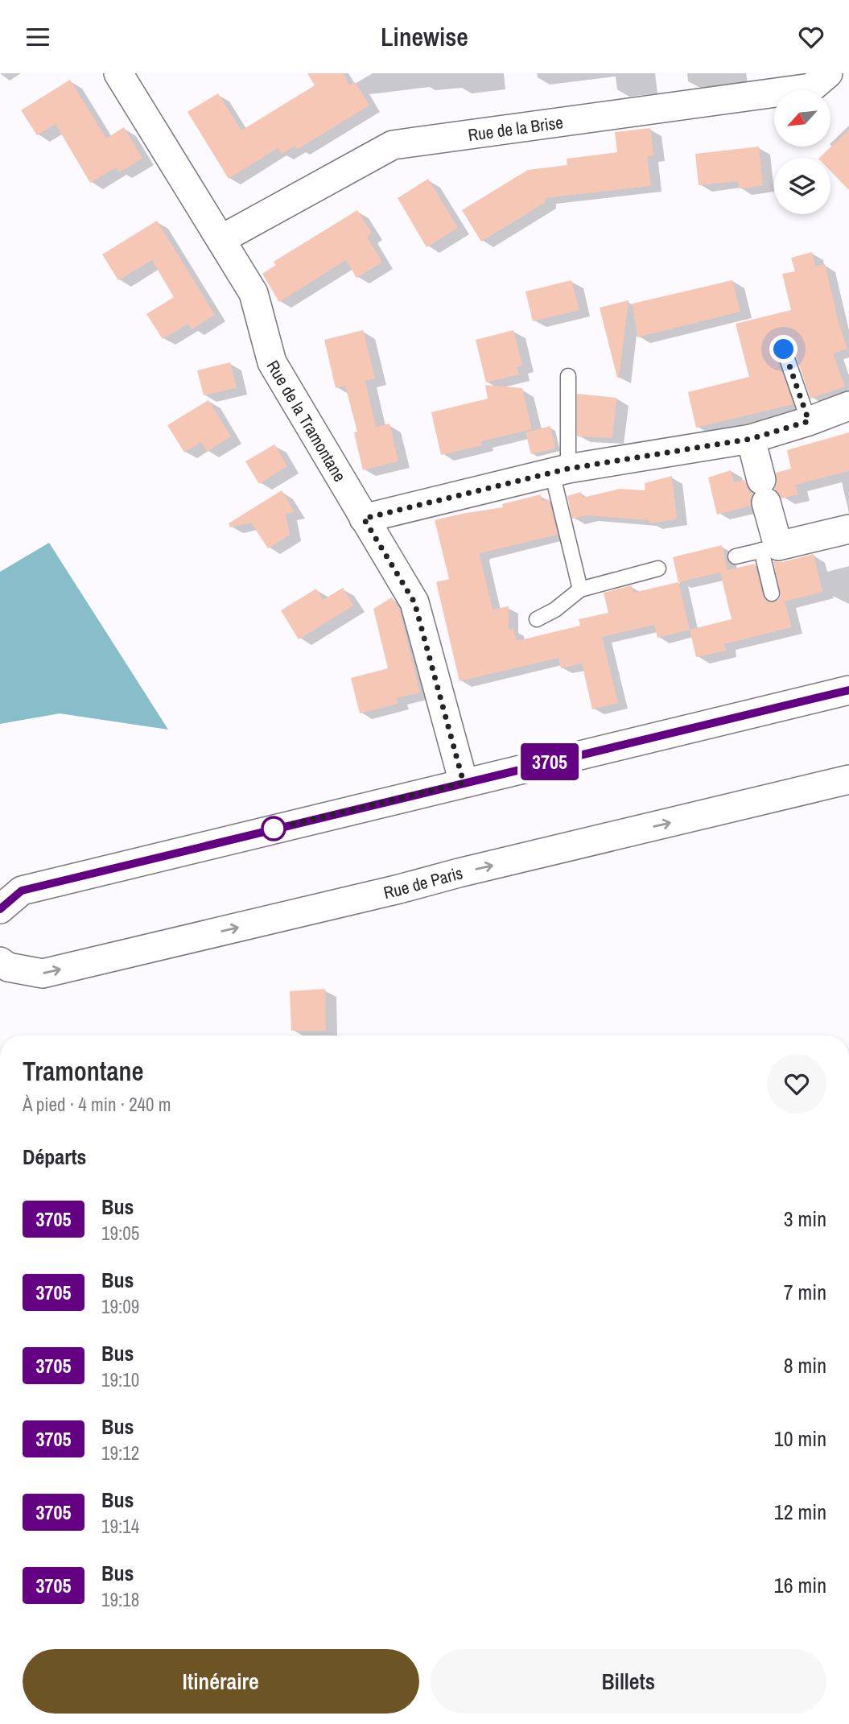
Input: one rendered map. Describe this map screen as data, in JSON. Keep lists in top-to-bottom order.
{
  "streets": {
    "street": ["Rue de la Brise", "Rue de la Tramontane", "Rue de Paris"]
  },
  "crossings": [
    ["Rue de la Brise", "Rue de la Tramontane"]
  ],
  "lines": ["bus line 3705"],
  "north": "bottom left",
  "page": {
    "header": "Linewise",
    "on_map": "3705",
    "heading": [
      ["Tramontane", "À pied · 4 min · 240 m"],
      "Départs"
    ],
    "list": [
      {
        "mark": "3705",
        "name": "Bus",
        "note": "19:05",
        "value": "3 min"
      },
      {
        "mark": "3705",
        "name": "Bus",
        "note": "19:09",
        "value": "7 min"
      },
      {
        "mark": "3705",
        "name": "Bus",
        "note": "19:10",
        "value": "8 min"
      },
      {
        "mark": "3705",
        "name": "Bus",
        "note": "19:12",
        "value": "10 min"
      },
      {
        "mark": "3705",
        "name": "Bus",
        "note": "19:14",
        "value": "12 min"
      },
      {
        "mark": "3705",
        "name": "Bus",
        "note": "19:18",
        "value": "16 min"
      }
    ],
    "buttons": ["Itinéraire", "Billets"]
  }
}
